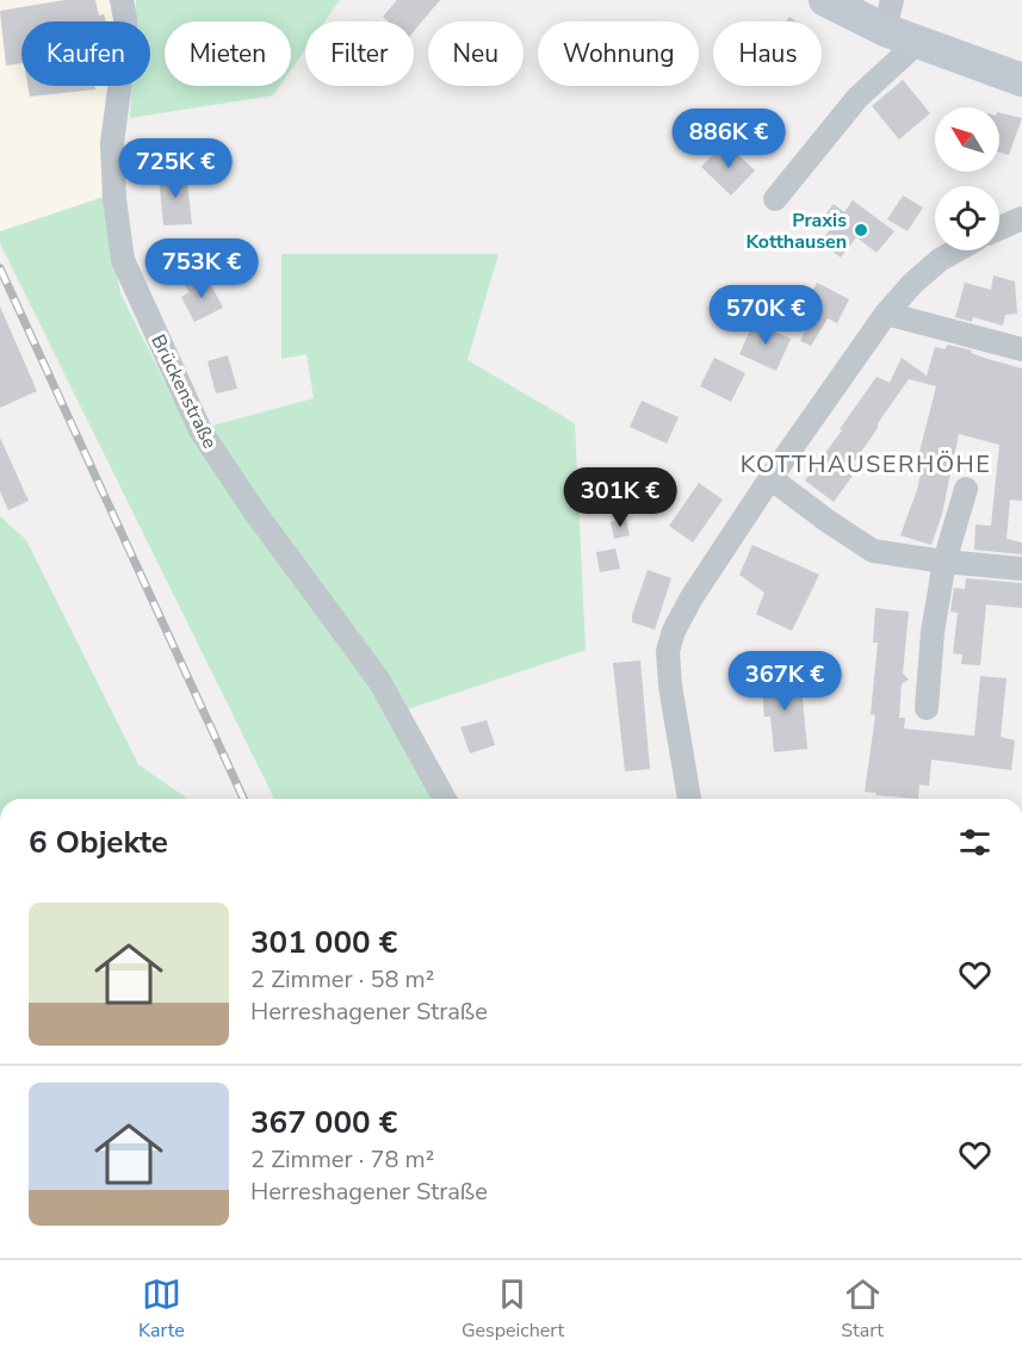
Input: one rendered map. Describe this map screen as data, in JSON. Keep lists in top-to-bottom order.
{
  "streets": {
    "street": ["Brückenstraße"]
  },
  "districts": ["KOTTHAUSERHÖHE"],
  "places": ["Praxis Kotthausen"],
  "north": "top left",
  "page": {
    "chip": [
      "Kaufen",
      "Mieten",
      "Filter",
      "Neu",
      "Wohnung",
      "Haus"
    ],
    "price": [
      "886K €",
      "725K €",
      "753K €",
      "570K €",
      "301K €",
      "367K €"
    ],
    "heading": "6 Objekte",
    "list": [
      {
        "name": "301 000 €",
        "note": "2 Zimmer · 58 m² · Herreshagener Straße"
      },
      {
        "name": "367 000 €",
        "note": "2 Zimmer · 78 m² · Herreshagener Straße"
      }
    ],
    "tabs": ["Karte", "Gespeichert", "Start"]
  }
}
